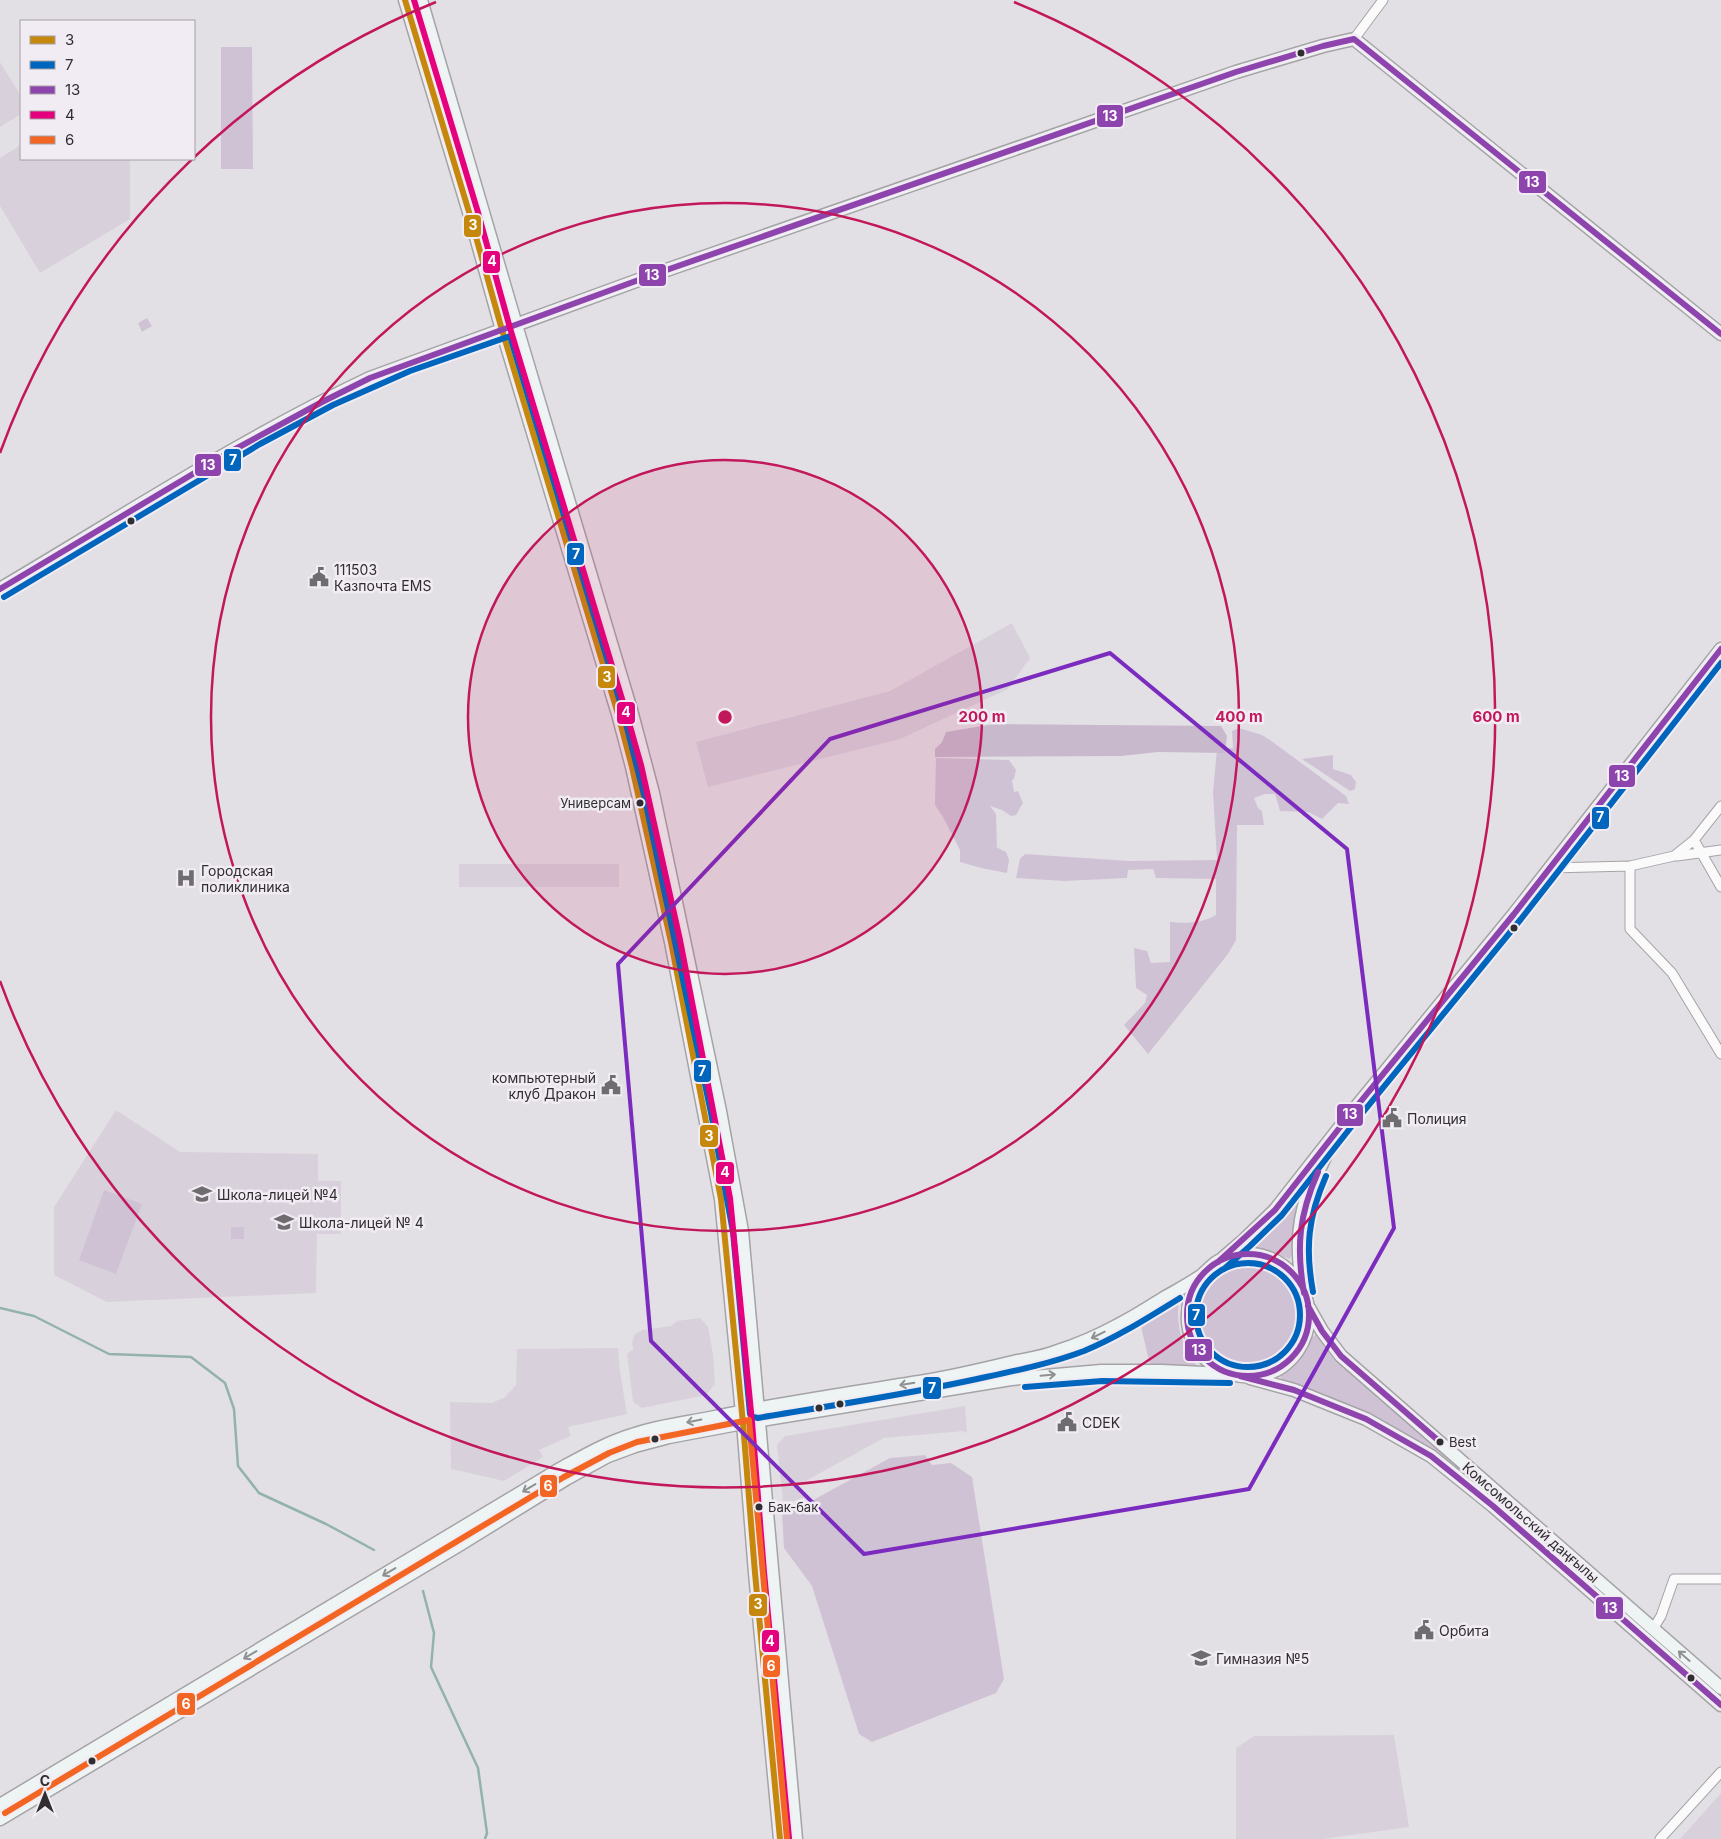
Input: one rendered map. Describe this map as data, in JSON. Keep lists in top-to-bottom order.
{
  "streets": {
    "street": ["Комсомольский даңғылы"]
  },
  "places": {
    "public building": [
      "111503 Казпочта EMS",
      "компьютерный клуб Дракон",
      "Полиция",
      "CDEK",
      "Орбита"
    ],
    "other": ["Универсам", "Best", "Бак-бак"],
    "hospital": ["Городская поликлиника"],
    "school or university": ["Школа-лицей №4", "Школа-лицей № 4", "Гимназия №5"]
  },
  "lines": [
    "transit line 3",
    "transit line 4",
    "transit line 13",
    "transit line 7",
    "transit line 6"
  ],
  "legend": [
    "3",
    "7",
    "13",
    "4",
    "6"
  ],
  "north": "top",
  "rings": ["200 m", "400 m", "600 m"]
}
